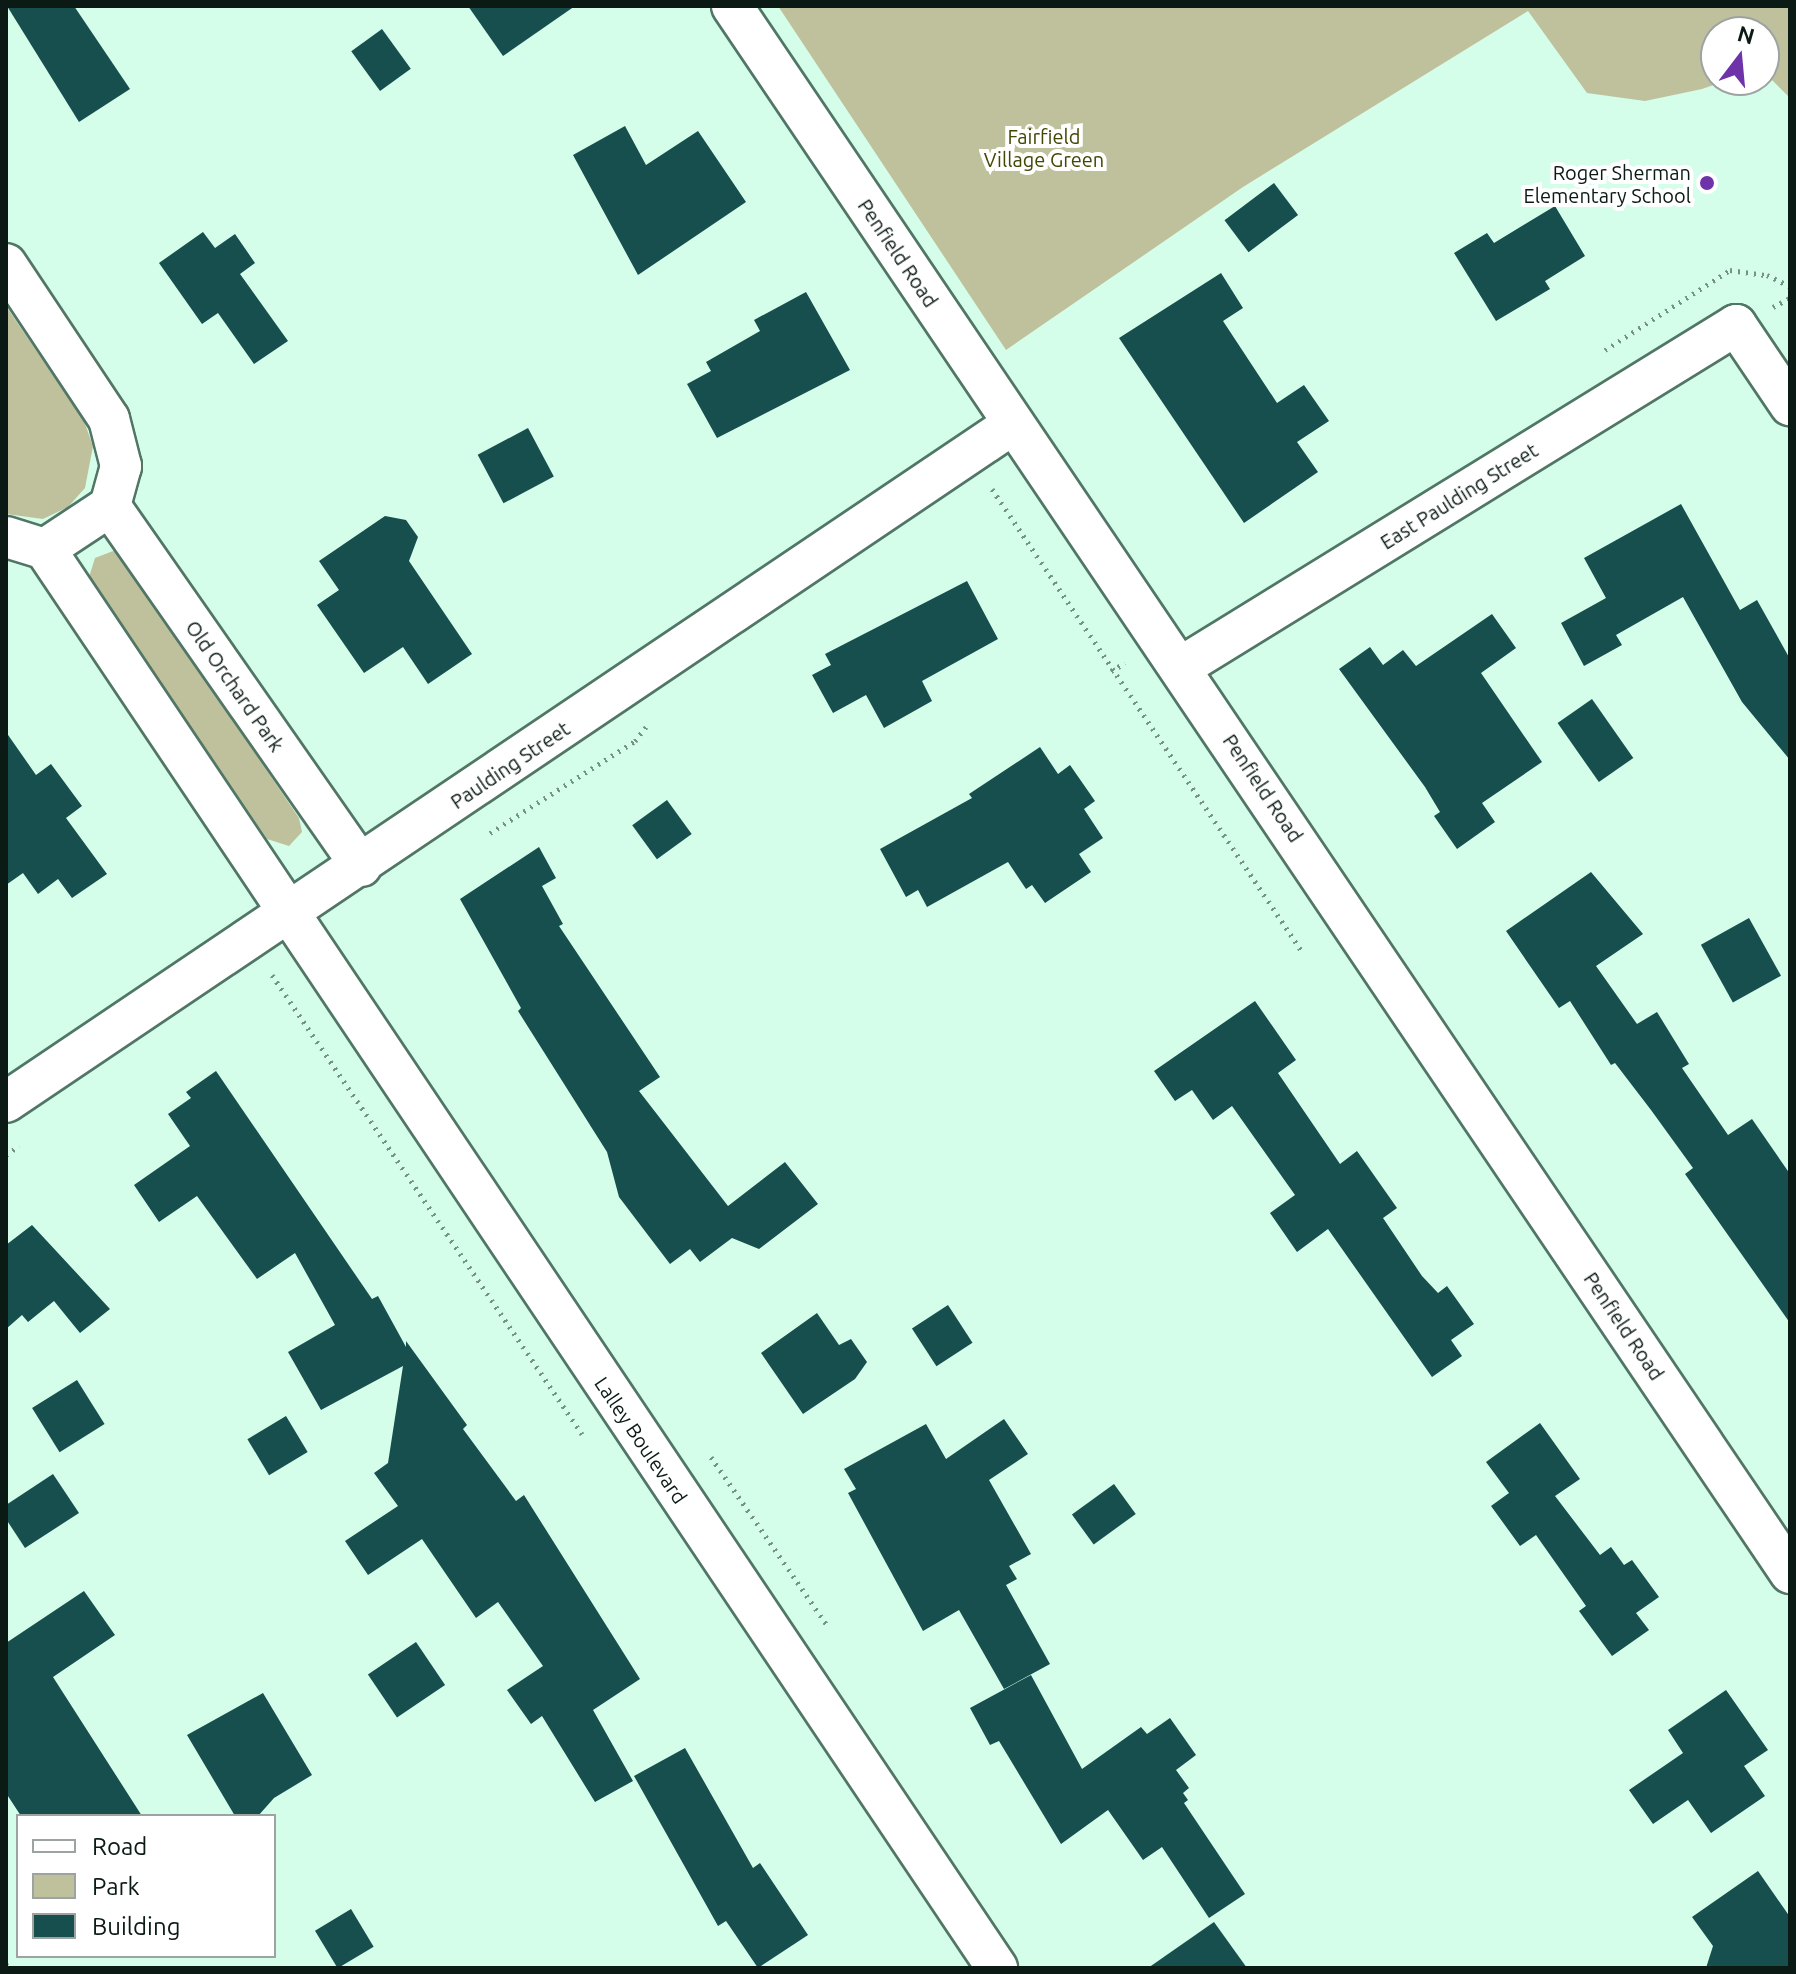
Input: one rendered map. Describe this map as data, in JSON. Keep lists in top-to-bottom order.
{
  "streets": {
    "street": [
      "Penfield Road",
      "East Paulding Street",
      "Old Orchard Park",
      "Paulding Street",
      "Lalley Boulevard"
    ]
  },
  "crossings": [
    ["Penfield Road", "East Paulding Street"],
    ["Penfield Road", "Paulding Street"],
    ["Old Orchard Park", "Paulding Street"],
    ["Paulding Street", "Lalley Boulevard"]
  ],
  "parks": ["Fairfield Village Green"],
  "places": ["Roger Sherman Elementary School"],
  "legend": ["Road", "Park", "Building"],
  "north": "top"
}
